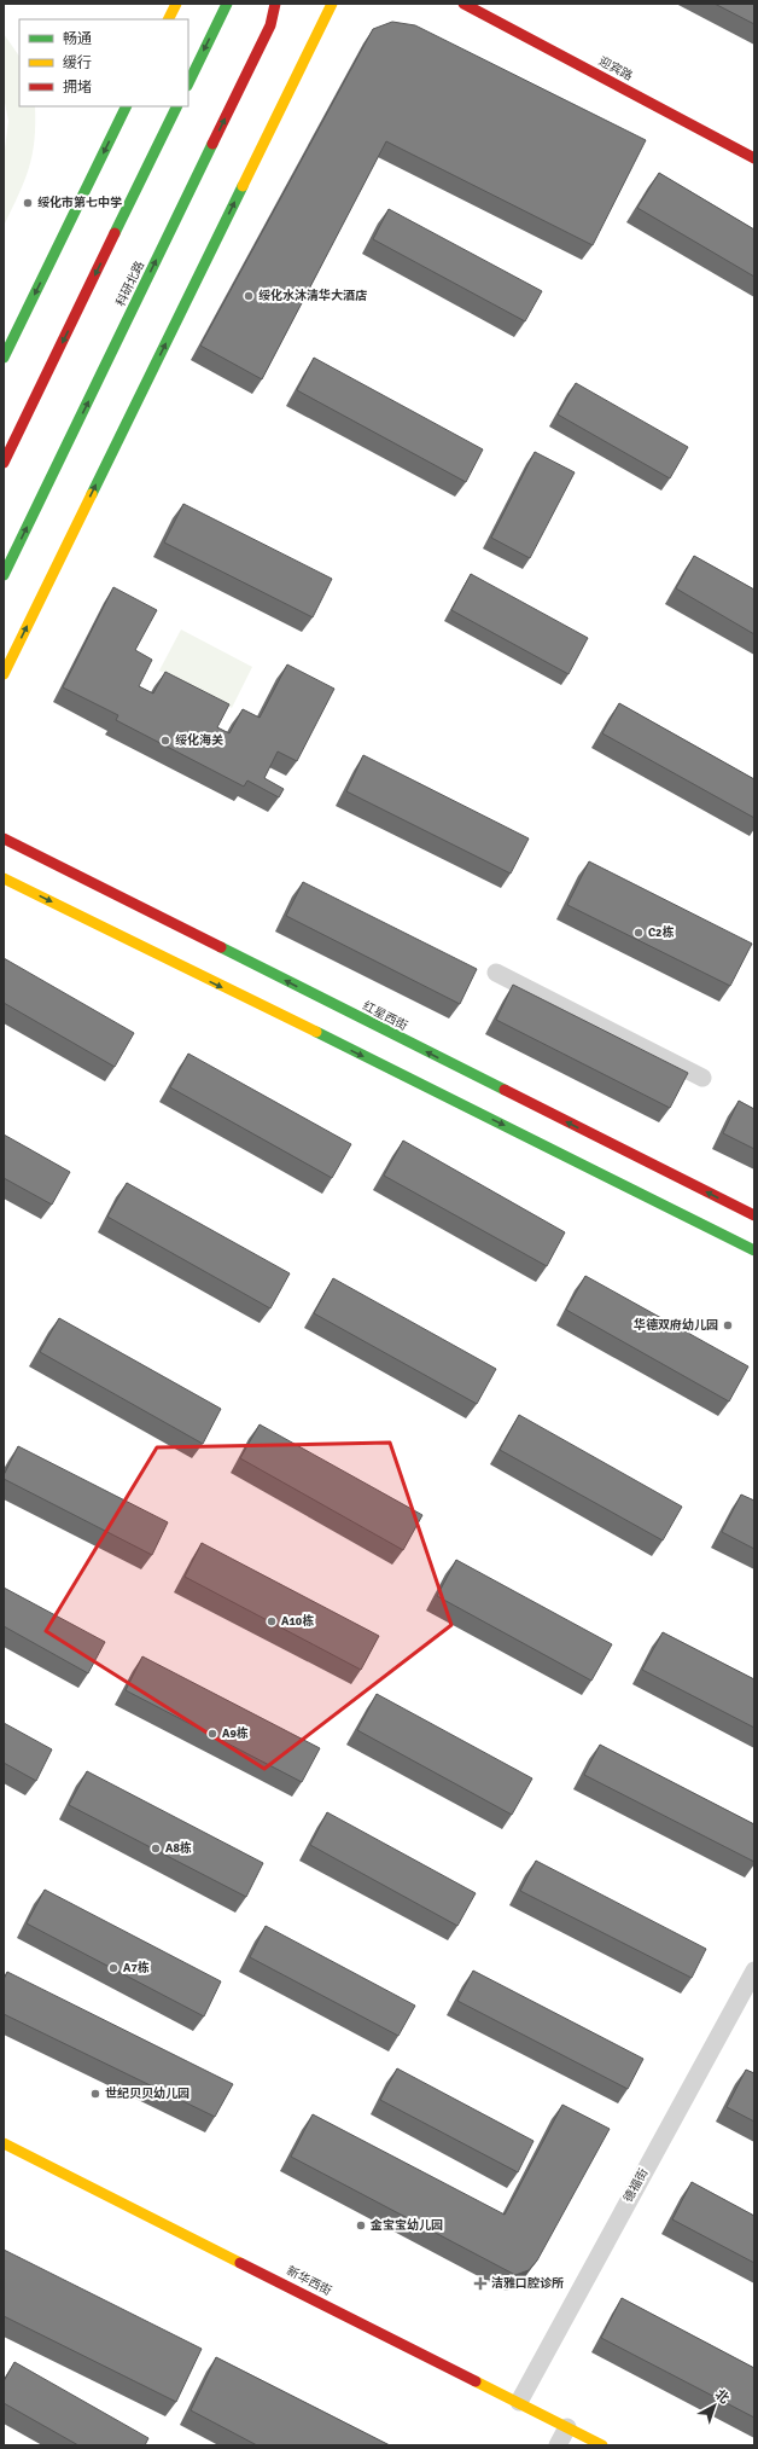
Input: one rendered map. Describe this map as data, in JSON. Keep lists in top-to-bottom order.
{
  "streets": {
    "main road": [
      "迎宾路",
      "科研北路",
      "红星西街",
      "新华西街"
    ],
    "street": ["德福街"]
  },
  "crossings": [
    ["德福街", "新华西街"]
  ],
  "places": {
    "other": [
      "绥化市第七中学",
      "绥化水沐清华大酒店",
      "绥化海关",
      "C2栋",
      "华德双府幼儿园",
      "A10栋",
      "A9栋",
      "A8栋",
      "A7栋",
      "世纪贝贝幼儿园",
      "金宝宝幼儿园"
    ],
    "health": ["洁雅口腔诊所"]
  },
  "legend": ["畅通", "缓行", "拥堵"],
  "north": "top right"
}
